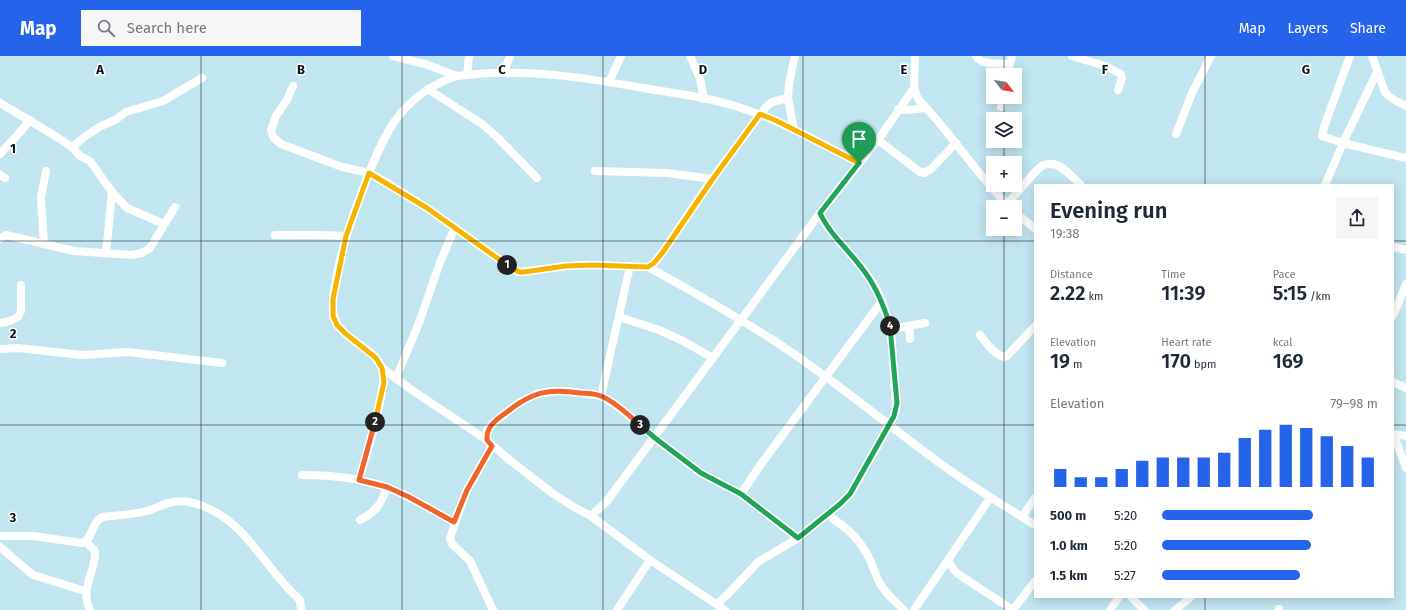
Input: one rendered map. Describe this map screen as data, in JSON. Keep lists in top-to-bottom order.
{
  "north": "bottom right",
  "page": {
    "header": "Map",
    "search": "Search here",
    "nav": ["Map", "Layers", "Share"],
    "map_buttons": ["+", "−"],
    "heading": ["Evening run", "19:38"],
    "stats": [
      ["Distance", "2.22 km"],
      ["Time", "11:39"],
      ["Pace", "5:15 /km"],
      ["Elevation", "19 m"],
      ["Heart rate", "170 bpm"],
      ["kcal", "169"]
    ],
    "pins": [
      "1",
      "4",
      "2",
      "3"
    ],
    "chart": ["Elevation", "79–98 m"],
    "list": [
      {
        "name": "500 m",
        "note": "5:20"
      },
      {
        "name": "1.0 km",
        "note": "5:20"
      },
      {
        "name": "1.5 km",
        "note": "5:27"
      }
    ]
  },
  "grid": {
    "columns": [
      "A",
      "B",
      "C",
      "D",
      "E",
      "F",
      "G"
    ],
    "rows": ["1", "2", "3"]
  }
}
